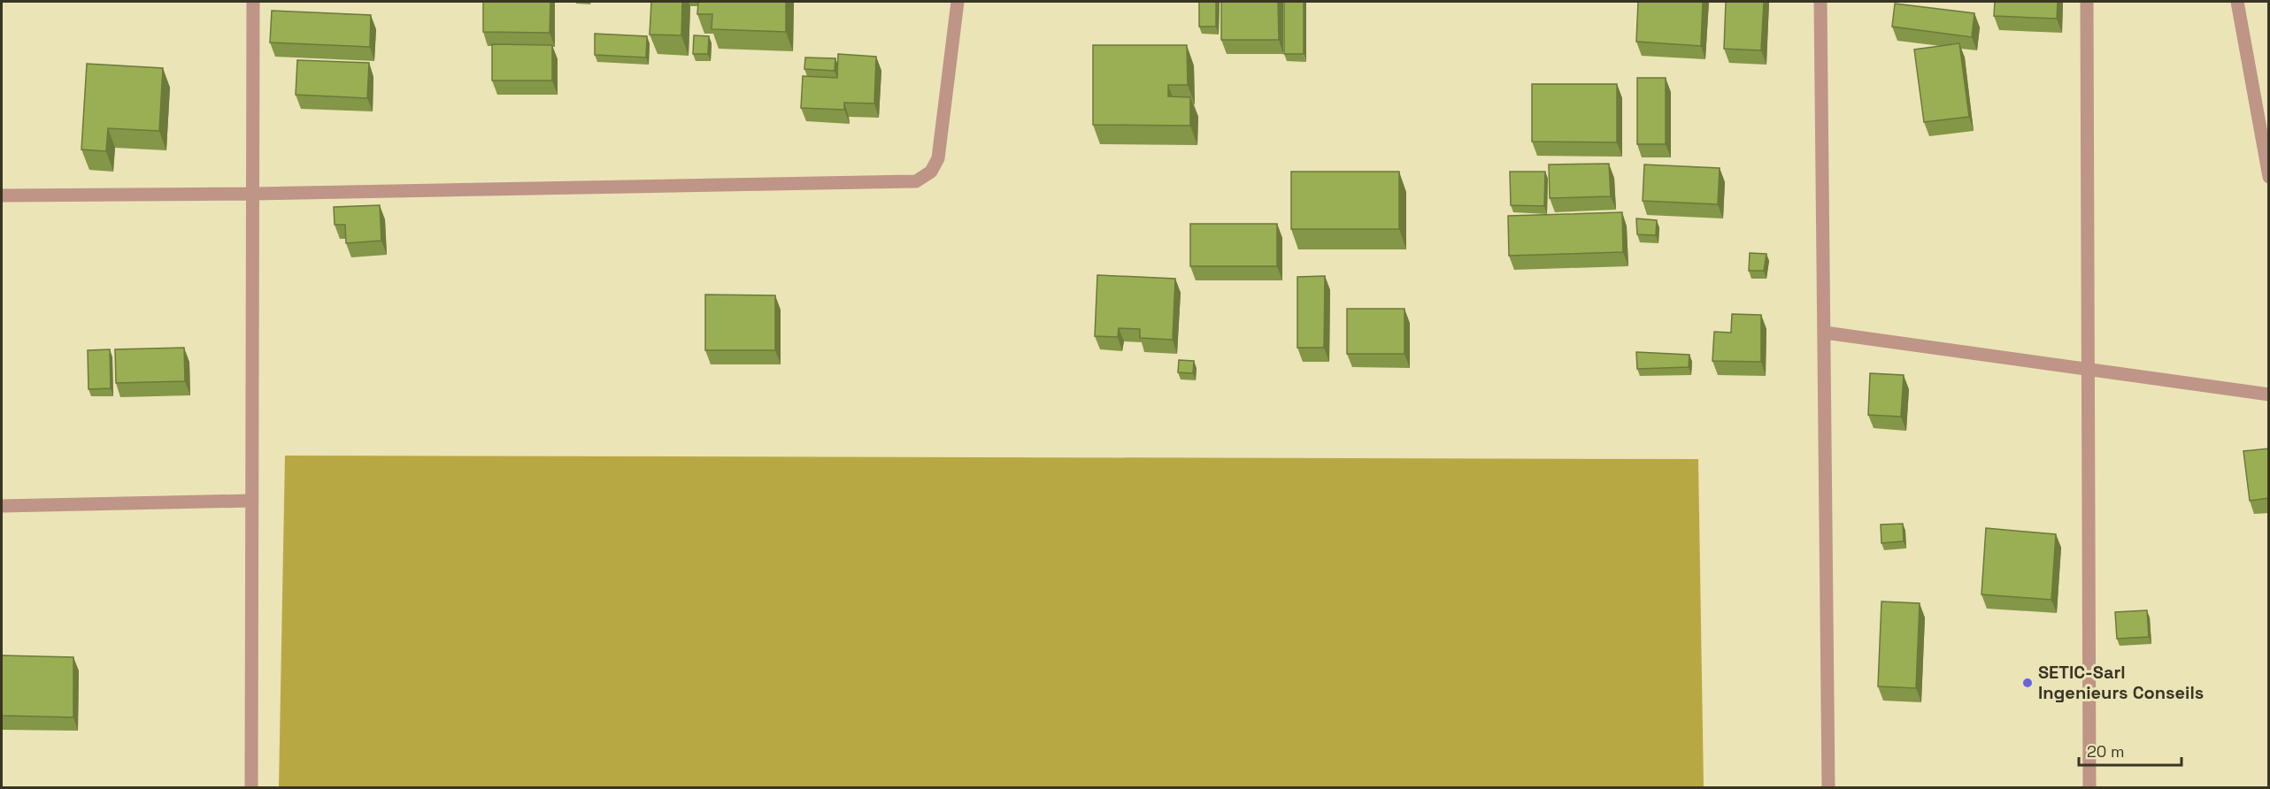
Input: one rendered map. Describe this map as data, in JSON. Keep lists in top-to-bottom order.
{
  "places": ["SETIC-Sarl Ingenieurs Conseils"],
  "scale_bar": "20 m"
}
